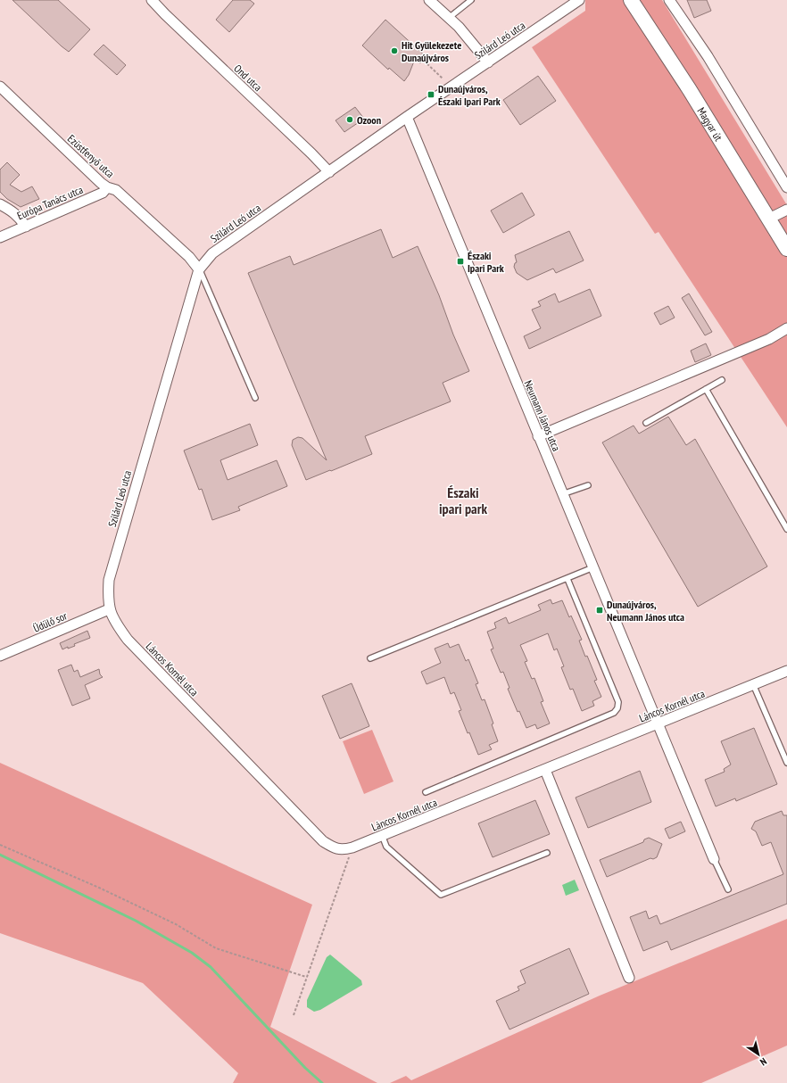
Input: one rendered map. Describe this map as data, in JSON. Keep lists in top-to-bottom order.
{
  "streets": {
    "street": [
      "Szilárd Leó utca",
      "Ond utca",
      "Magyar út",
      "Ezüstfenyő utca",
      "Európa Tanács utca",
      "Neumann János utca",
      "Üdülő sor",
      "Láncos Kornél utca"
    ]
  },
  "crossings": [
    ["Szilárd Leó utca", "Ond utca"],
    ["Szilárd Leó utca", "Ezüstfenyő utca"],
    ["Szilárd Leó utca", "Neumann János utca"],
    ["Szilárd Leó utca", "Üdülő sor"],
    ["Szilárd Leó utca", "Láncos Kornél utca"],
    ["Ezüstfenyő utca", "Európa Tanács utca"],
    ["Neumann János utca", "Láncos Kornél utca"],
    ["Üdülő sor", "Láncos Kornél utca"]
  ],
  "districts": ["Északi ipari park"],
  "places": {
    "other": ["Hit Gyülekezete Dunaújváros", "Ozoon"],
    "transit": ["Dunaújváros, Északi Ipari Park", "Északi Ipari Park", "Dunaújváros, Neumann János utca"]
  },
  "north": "bottom right"
}
